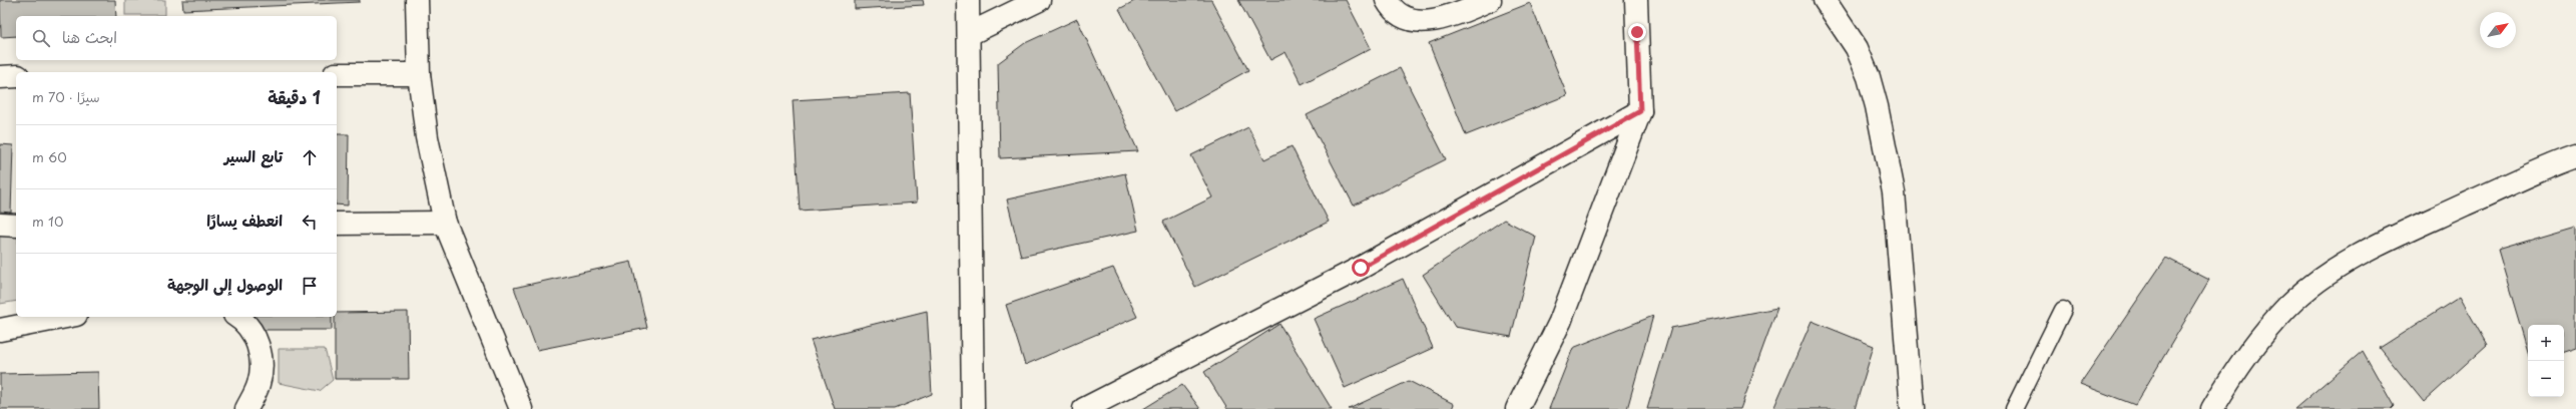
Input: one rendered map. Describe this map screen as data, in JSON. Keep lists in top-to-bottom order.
{
  "north": "top right",
  "page": {
    "search": "ابحث هنا",
    "heading": ["1 دقيقة", "سيرًا · 70 m"],
    "list": [
      ["تابع السير", "60 m"],
      ["انعطف يسارًا", "10 m"],
      "الوصول إلى الوجهة"
    ],
    "map_buttons": ["+", "−"]
  }
}
